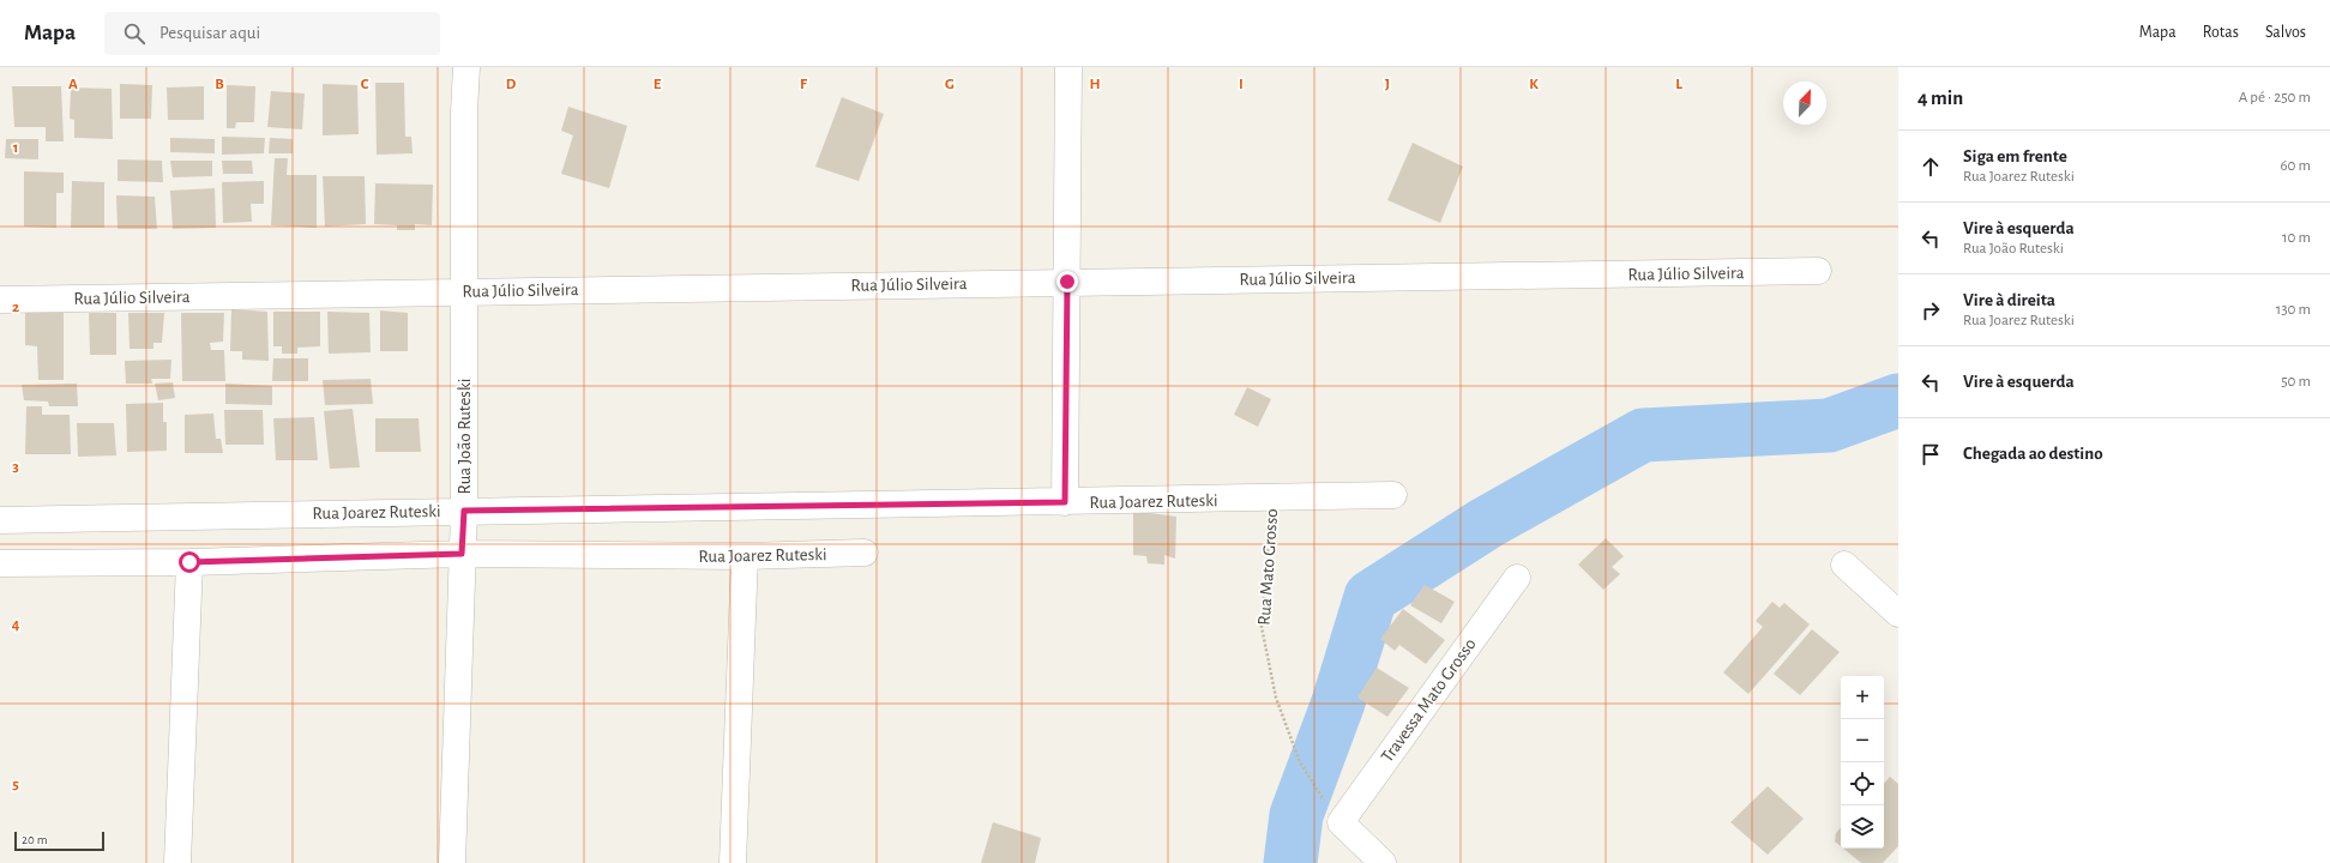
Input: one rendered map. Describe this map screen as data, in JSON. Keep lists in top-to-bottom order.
{
  "streets": {
    "street": [
      "Rua Júlio Silveira",
      "Rua João Ruteski",
      "Rua Joarez Ruteski",
      "Travessa Mato Grosso"
    ],
    "path": ["Rua Mato Grosso"]
  },
  "crossings": [
    ["Rua Júlio Silveira", "Rua João Ruteski"],
    ["Rua João Ruteski", "Rua Joarez Ruteski"],
    ["Rua Joarez Ruteski", "Rua Mato Grosso"]
  ],
  "scale_bar": "20 m",
  "north": "top right",
  "page": {
    "header": "Mapa",
    "search": "Pesquisar aqui",
    "nav": ["Mapa", "Rotas", "Salvos"],
    "heading": ["4 min", "A pé · 250 m"],
    "list": [
      ["Siga em frente", "Rua Joarez Ruteski", "60 m"],
      ["Vire à esquerda", "Rua João Ruteski", "10 m"],
      ["Vire à direita", "Rua Joarez Ruteski", "130 m"],
      ["Vire à esquerda", "50 m"],
      "Chegada ao destino"
    ],
    "map_buttons": ["+", "−"],
    "scale": "20 m"
  },
  "grid": {
    "columns": [
      "A",
      "B",
      "C",
      "D",
      "E",
      "F",
      "G",
      "H",
      "I",
      "J",
      "K",
      "L"
    ],
    "rows": [
      "1",
      "2",
      "3",
      "4",
      "5"
    ]
  }
}
